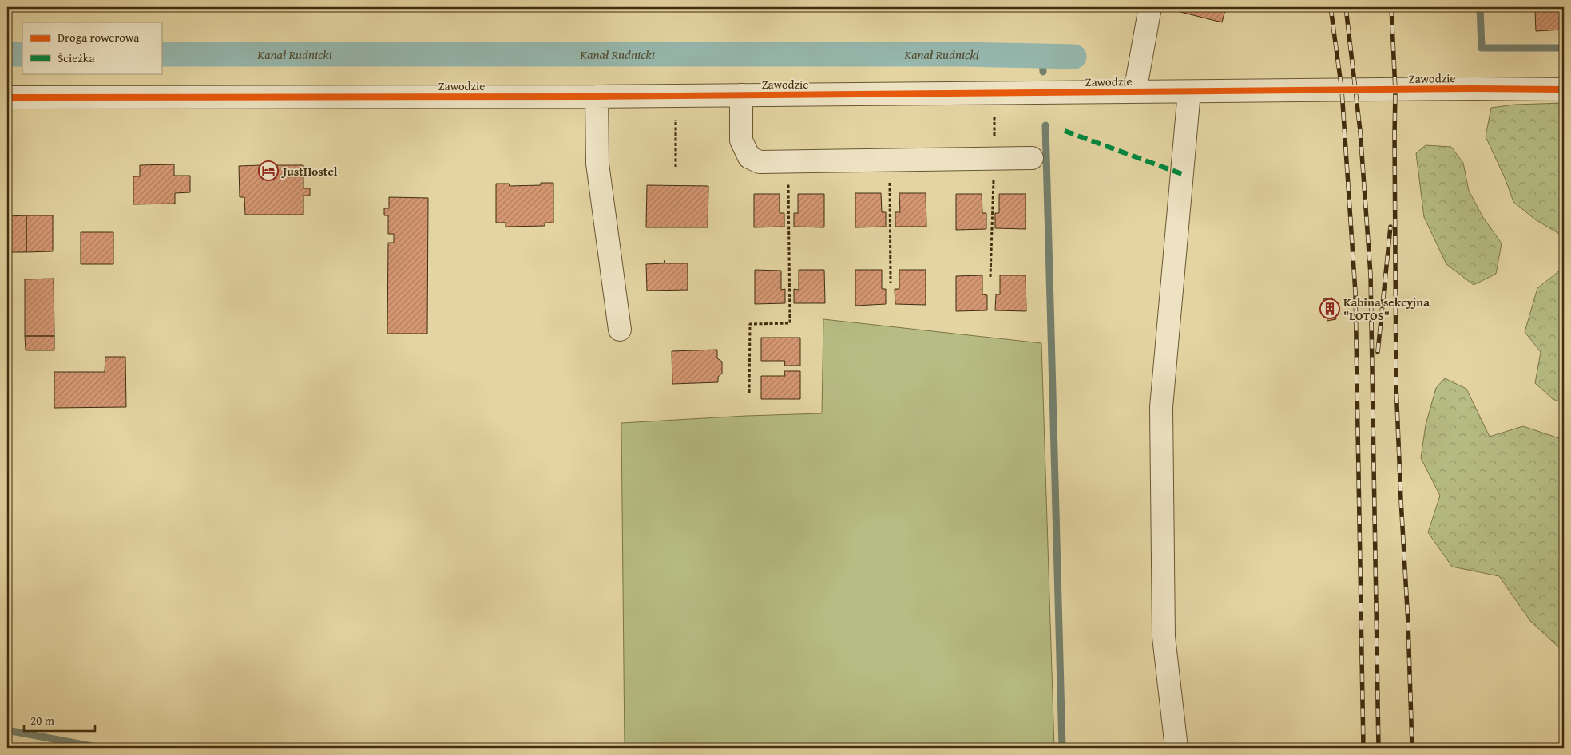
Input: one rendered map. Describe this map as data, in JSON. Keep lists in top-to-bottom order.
{
  "streets": {
    "street": ["Zawodzie"]
  },
  "water": ["Kanał Rudnicki"],
  "places": {
    "hotel": ["JustHostel"],
    "building": ["Kabina sekcyjna \"LOTOS\""]
  },
  "legend": ["Droga rowerowa", "Ścieżka"],
  "scale_bar": "20 m"
}
